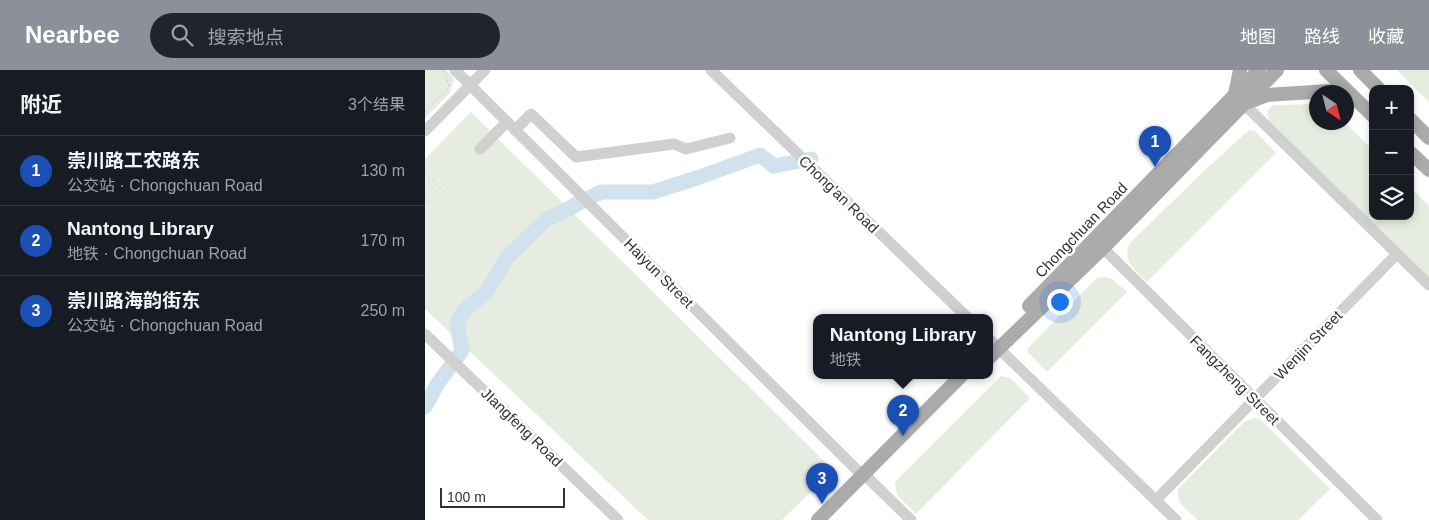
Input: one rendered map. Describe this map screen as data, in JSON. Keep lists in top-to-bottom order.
{
  "streets": {
    "main road": ["Chongchuan Road"],
    "street": [
      "Chong'an Road",
      "Haiyun Street",
      "Wenjin Street",
      "Fangzheng Street",
      "JIangfeng Road"
    ]
  },
  "crossings": [
    ["Chongchuan Road", "Fangzheng Street"],
    ["Wenjin Street", "Fangzheng Street"]
  ],
  "scale_bar": "100 m",
  "north": "bottom right",
  "page": {
    "header": "Nearbee",
    "search": "搜索地点",
    "nav": ["地图", "路线", "收藏"],
    "heading": ["附近", "3个结果"],
    "map_buttons": ["+", "−"],
    "pins": ["1", "2", "3"],
    "list": [
      {
        "mark": "1",
        "name": "崇川路工农路东",
        "note": "公交站 · Chongchuan Road",
        "value": "130 m"
      },
      {
        "mark": "2",
        "name": "Nantong Library",
        "note": "地铁 · Chongchuan Road",
        "value": "170 m"
      },
      {
        "mark": "3",
        "name": "崇川路海韵街东",
        "note": "公交站 · Chongchuan Road",
        "value": "250 m"
      }
    ],
    "popup": ["Nantong Library", "地铁"],
    "scale": "100 m"
  }
}
